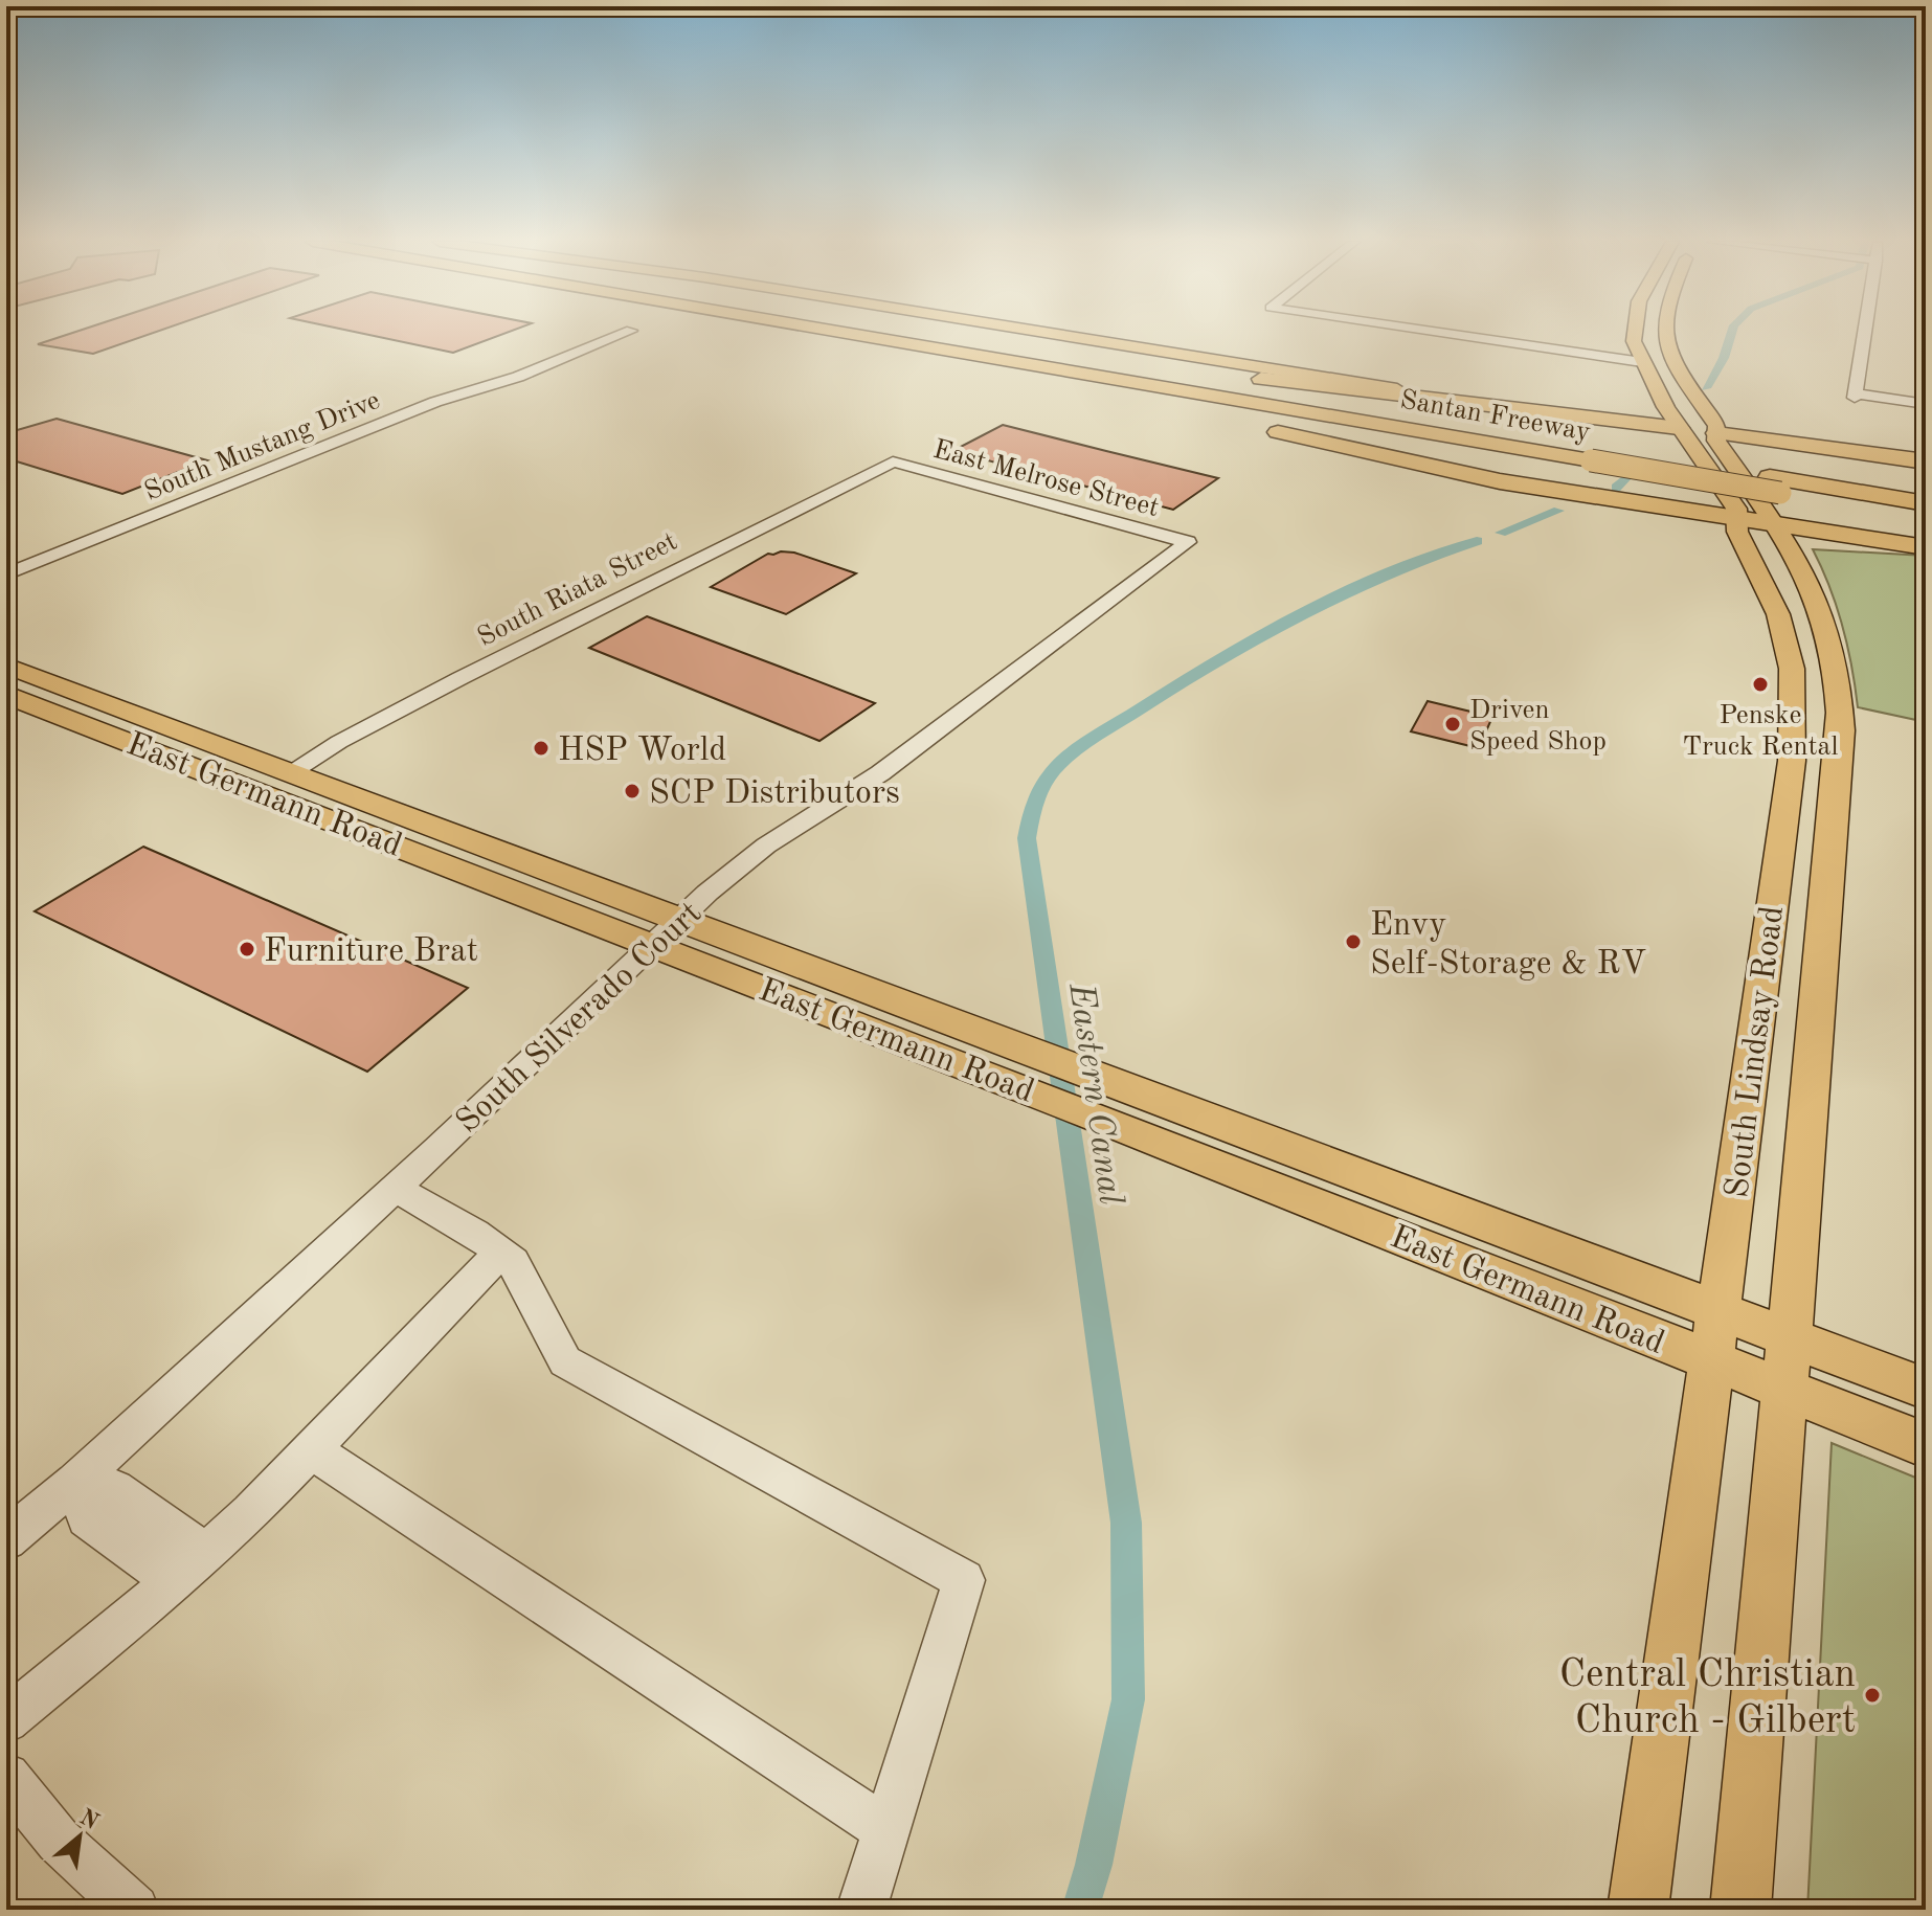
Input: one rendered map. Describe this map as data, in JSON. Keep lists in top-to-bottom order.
{
  "streets": {
    "highway": ["Santan Freeway"],
    "main road": ["East Germann Road", "South Lindsay Road"],
    "street": [
      "South Mustang Drive",
      "East Melrose Street",
      "South Riata Street",
      "South Silverado Court"
    ]
  },
  "crossings": [
    ["East Melrose Street", "South Riata Street"],
    ["East Melrose Street", "South Silverado Court"],
    ["South Riata Street", "East Germann Road"],
    ["East Germann Road", "South Silverado Court"],
    ["East Germann Road", "South Lindsay Road"]
  ],
  "water": ["Eastern Canal"],
  "places": [
    "Penske Truck Rental",
    "Driven Speed Shop",
    "HSP World",
    "SCP Distributors",
    "Envy Self-Storage & RV",
    "Furniture Brat",
    "Central Christian Church - Gilbert"
  ],
  "north": "top right"
}
